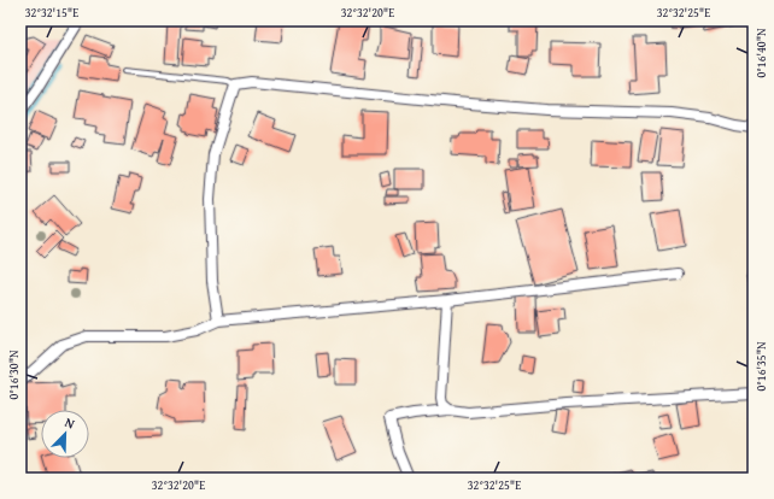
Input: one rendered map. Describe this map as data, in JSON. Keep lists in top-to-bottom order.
{
  "north": "top right",
  "coordinates": [
    "32°32'15\"E",
    "32°32'20\"E",
    "32°32'25\"E",
    "0°16'40\"N",
    "0°16'35\"N",
    "0°16'30\"N"
  ]
}
